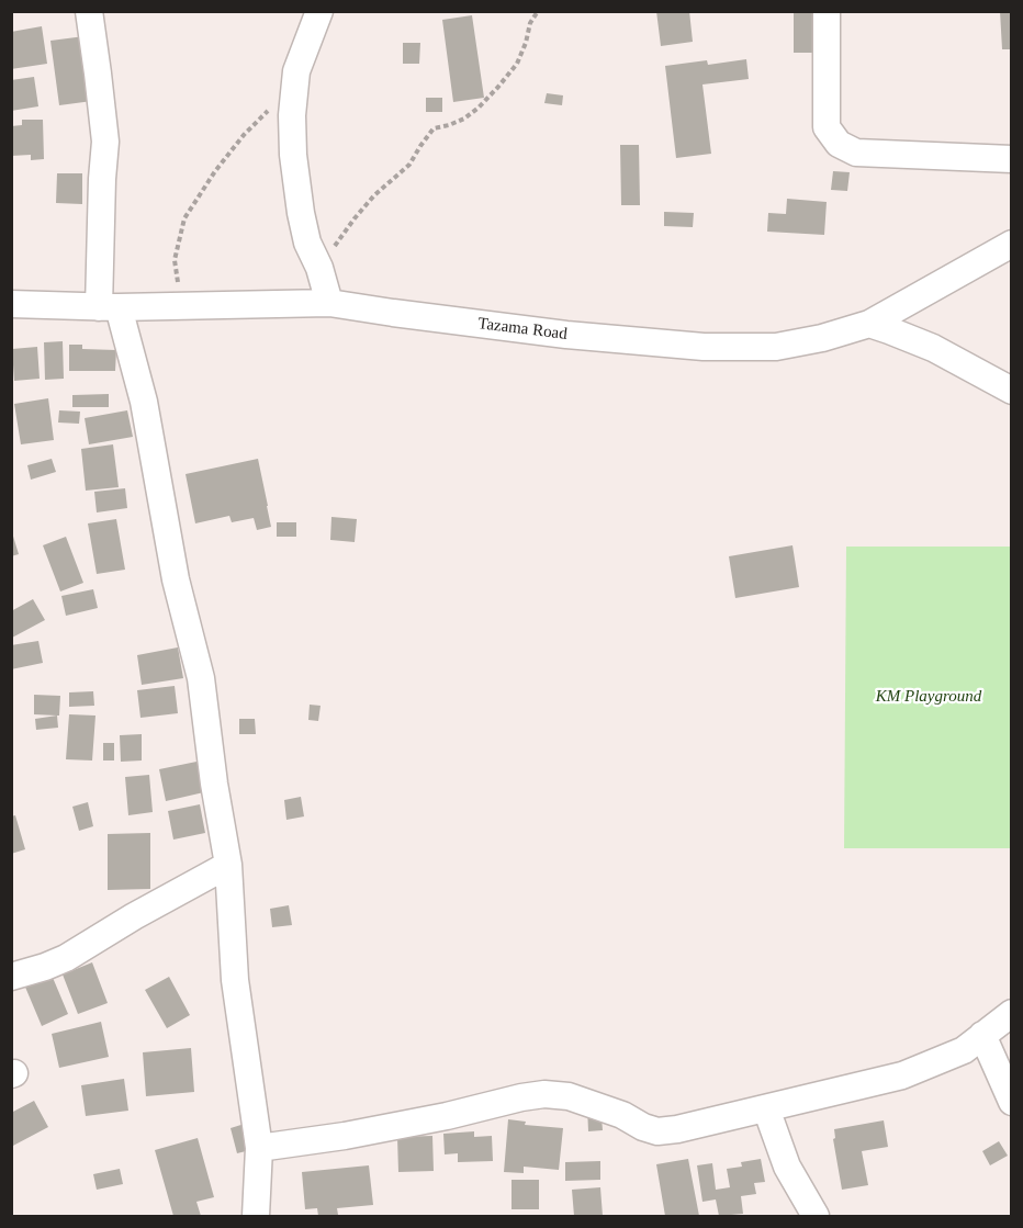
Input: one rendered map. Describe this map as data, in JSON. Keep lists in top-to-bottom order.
{
  "streets": {
    "street": ["Tazama Road"]
  },
  "parks": ["KM Playground"]
}
